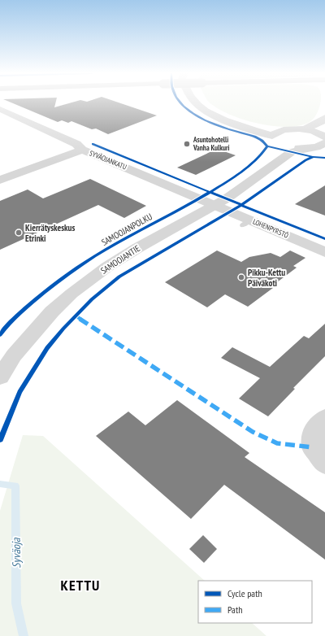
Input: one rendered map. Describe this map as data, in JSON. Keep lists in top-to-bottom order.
{
  "streets": {
    "street": ["SYVÄOJANKATU", "LOHENPYRSTÖ", "SAMOOJANTIE"],
    "cycle path": ["SAMOOJANPOLKU"]
  },
  "crossings": [
    ["SYVÄOJANKATU", "LOHENPYRSTÖ"],
    ["SYVÄOJANKATU", "SAMOOJANTIE"],
    ["LOHENPYRSTÖ", "SAMOOJANTIE"]
  ],
  "districts": ["KETTU"],
  "water": ["Syväoja"],
  "places": ["Asuntohotelli Vanha Kulkuri", "Kierrätyskeskus Etrinki", "Pikku-Kettu Päiväkoti"],
  "legend": ["Cycle path", "Path"]
}
